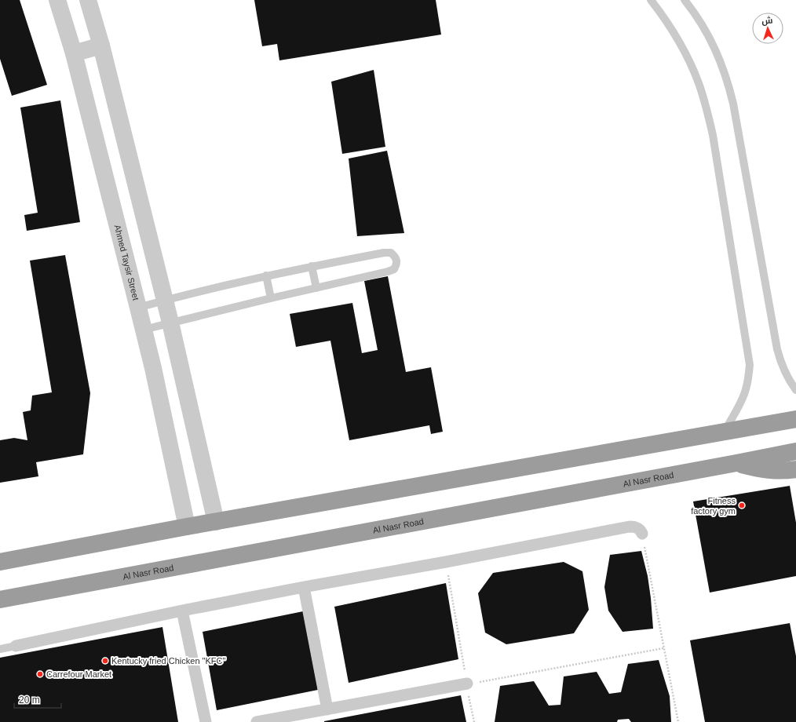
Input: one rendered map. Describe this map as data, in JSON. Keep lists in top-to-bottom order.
{
  "streets": {
    "highway": ["Al Nasr Road"],
    "street": ["Ahmed Taysir Street"]
  },
  "places": ["Fitness factory gym", "Kentucky fried Chicken \"KFC\"", "Carrefour Market"],
  "scale_bar": "20 m",
  "north": "top"
}
